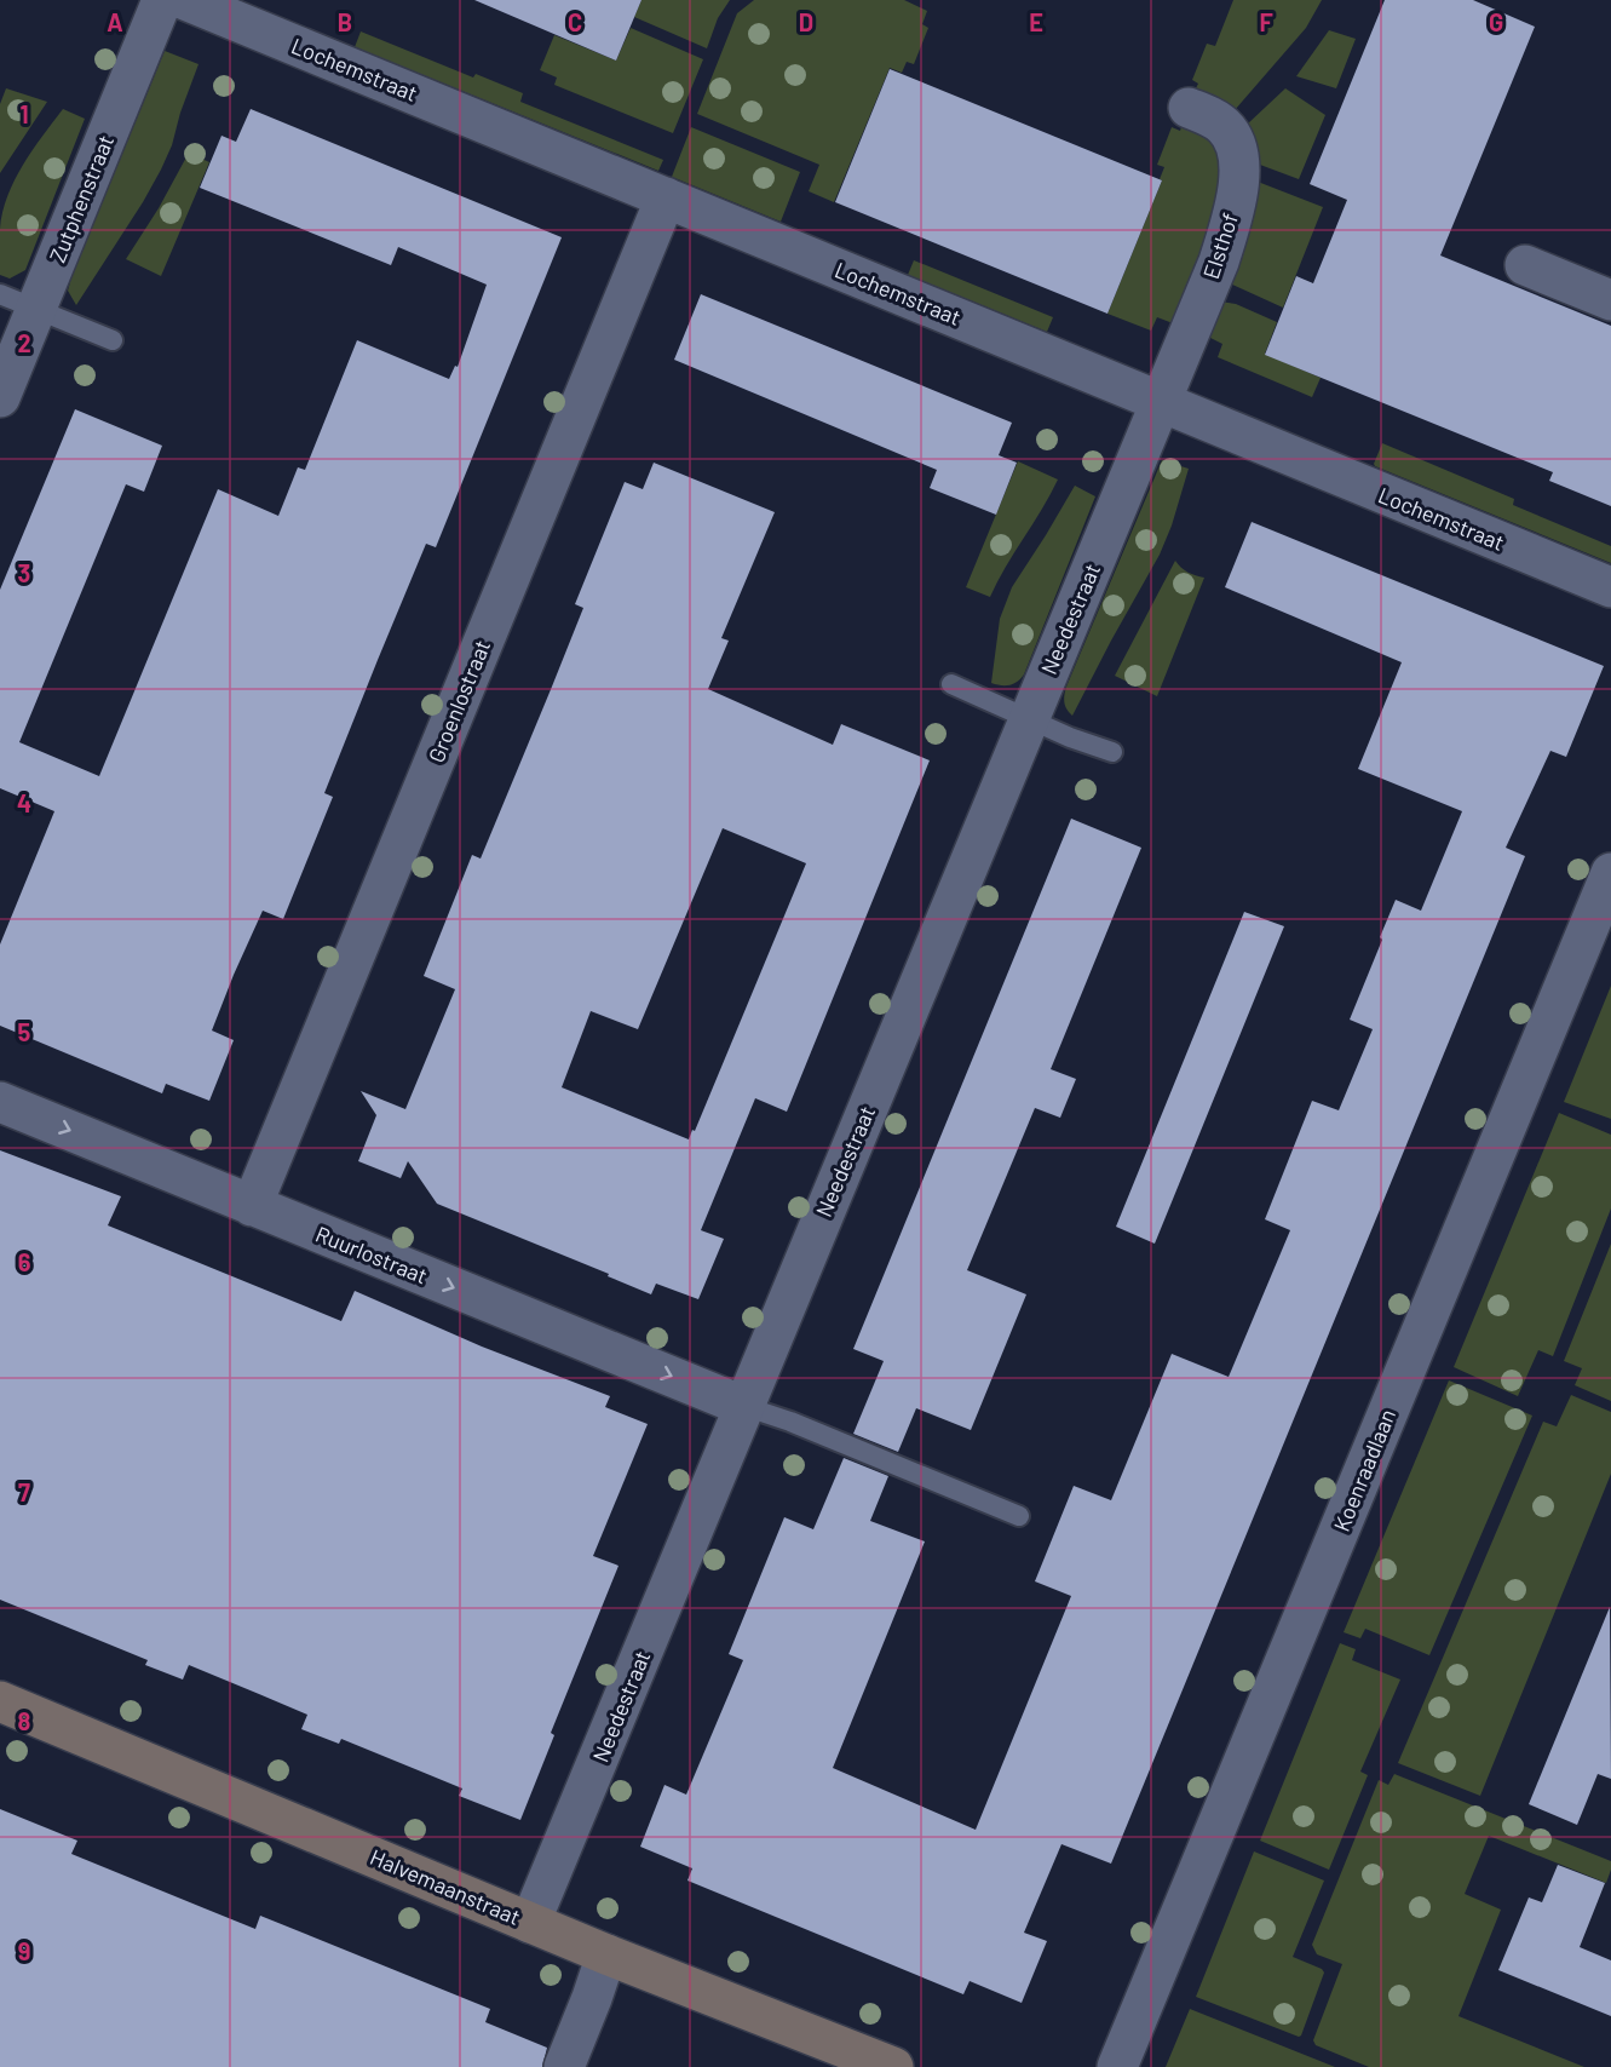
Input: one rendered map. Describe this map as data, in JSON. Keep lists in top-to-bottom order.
{
  "streets": {
    "street": [
      "Lochemstraat",
      "Zutphenstraat",
      "Elsthof",
      "Needestraat",
      "Groenlostraat",
      "Ruurlostraat",
      "Koenraadlaan",
      "Halvemaanstraat"
    ]
  },
  "crossings": [
    ["Lochemstraat", "Elsthof"],
    ["Lochemstraat", "Needestraat"],
    ["Lochemstraat", "Groenlostraat"],
    ["Elsthof", "Needestraat"],
    ["Needestraat", "Ruurlostraat"],
    ["Needestraat", "Halvemaanstraat"],
    ["Groenlostraat", "Ruurlostraat"]
  ],
  "one_way": ["Ruurlostraat"],
  "grid": {
    "columns": [
      "A",
      "B",
      "C",
      "D",
      "E",
      "F",
      "G"
    ],
    "rows": [
      "1",
      "2",
      "3",
      "4",
      "5",
      "6",
      "7",
      "8",
      "9"
    ]
  }
}
